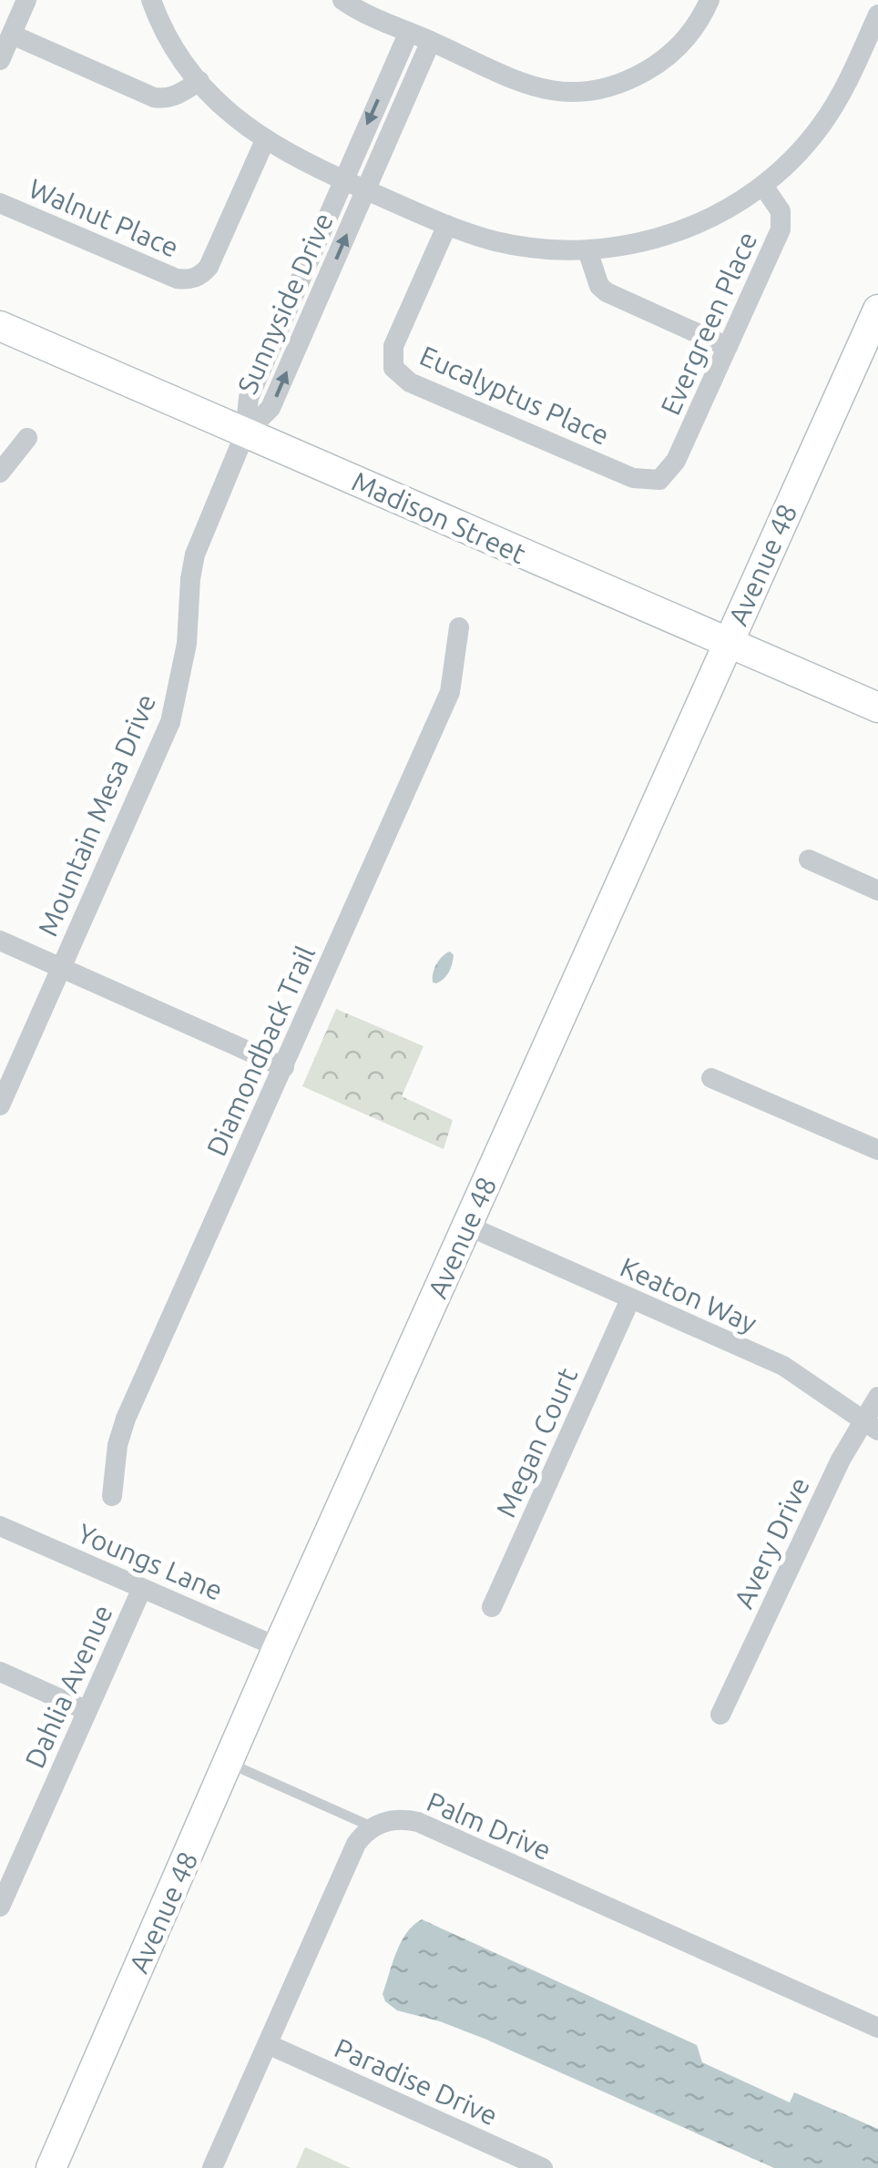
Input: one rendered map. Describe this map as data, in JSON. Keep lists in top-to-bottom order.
{
  "streets": {
    "main road": ["Madison Street", "Avenue 48"],
    "street": [
      "Walnut Place",
      "Sunnyside Drive",
      "Evergreen Place",
      "Eucalyptus Place",
      "Mountain Mesa Drive",
      "Diamondback Trail",
      "Keaton Way",
      "Megan Court",
      "Avery Drive",
      "Youngs Lane",
      "Dahlia Avenue",
      "Palm Drive",
      "Paradise Drive"
    ]
  },
  "crossings": [
    ["Sunnyside Drive", "Madison Street"],
    ["Sunnyside Drive", "Mountain Mesa Drive"],
    ["Evergreen Place", "Eucalyptus Place"],
    ["Madison Street", "Avenue 48"],
    ["Madison Street", "Mountain Mesa Drive"],
    ["Avenue 48", "Keaton Way"],
    ["Avenue 48", "Youngs Lane"],
    ["Keaton Way", "Megan Court"],
    ["Keaton Way", "Avery Drive"],
    ["Youngs Lane", "Dahlia Avenue"]
  ]
}
